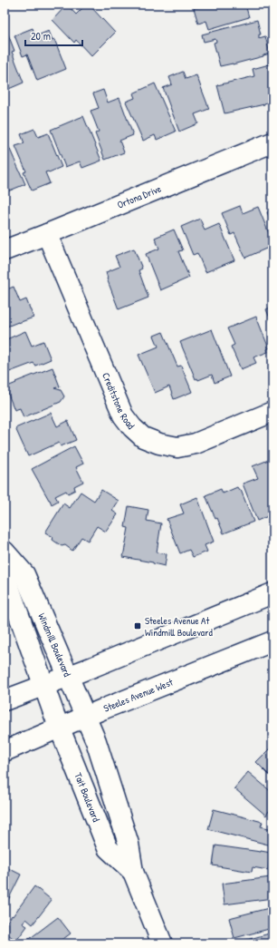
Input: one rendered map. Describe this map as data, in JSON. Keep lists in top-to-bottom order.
{
  "streets": {
    "street": [
      "Ortona Drive",
      "Creditstone Road",
      "Windmill Boulevard",
      "Steeles Avenue West",
      "Tait Boulevard"
    ]
  },
  "crossings": [
    ["Ortona Drive", "Creditstone Road"],
    ["Windmill Boulevard", "Steeles Avenue West"],
    ["Windmill Boulevard", "Tait Boulevard"],
    ["Steeles Avenue West", "Tait Boulevard"]
  ],
  "places": {
    "transit": ["Steeles Avenue At Windmill Boulevard"]
  },
  "scale_bar": "20 m"
}
